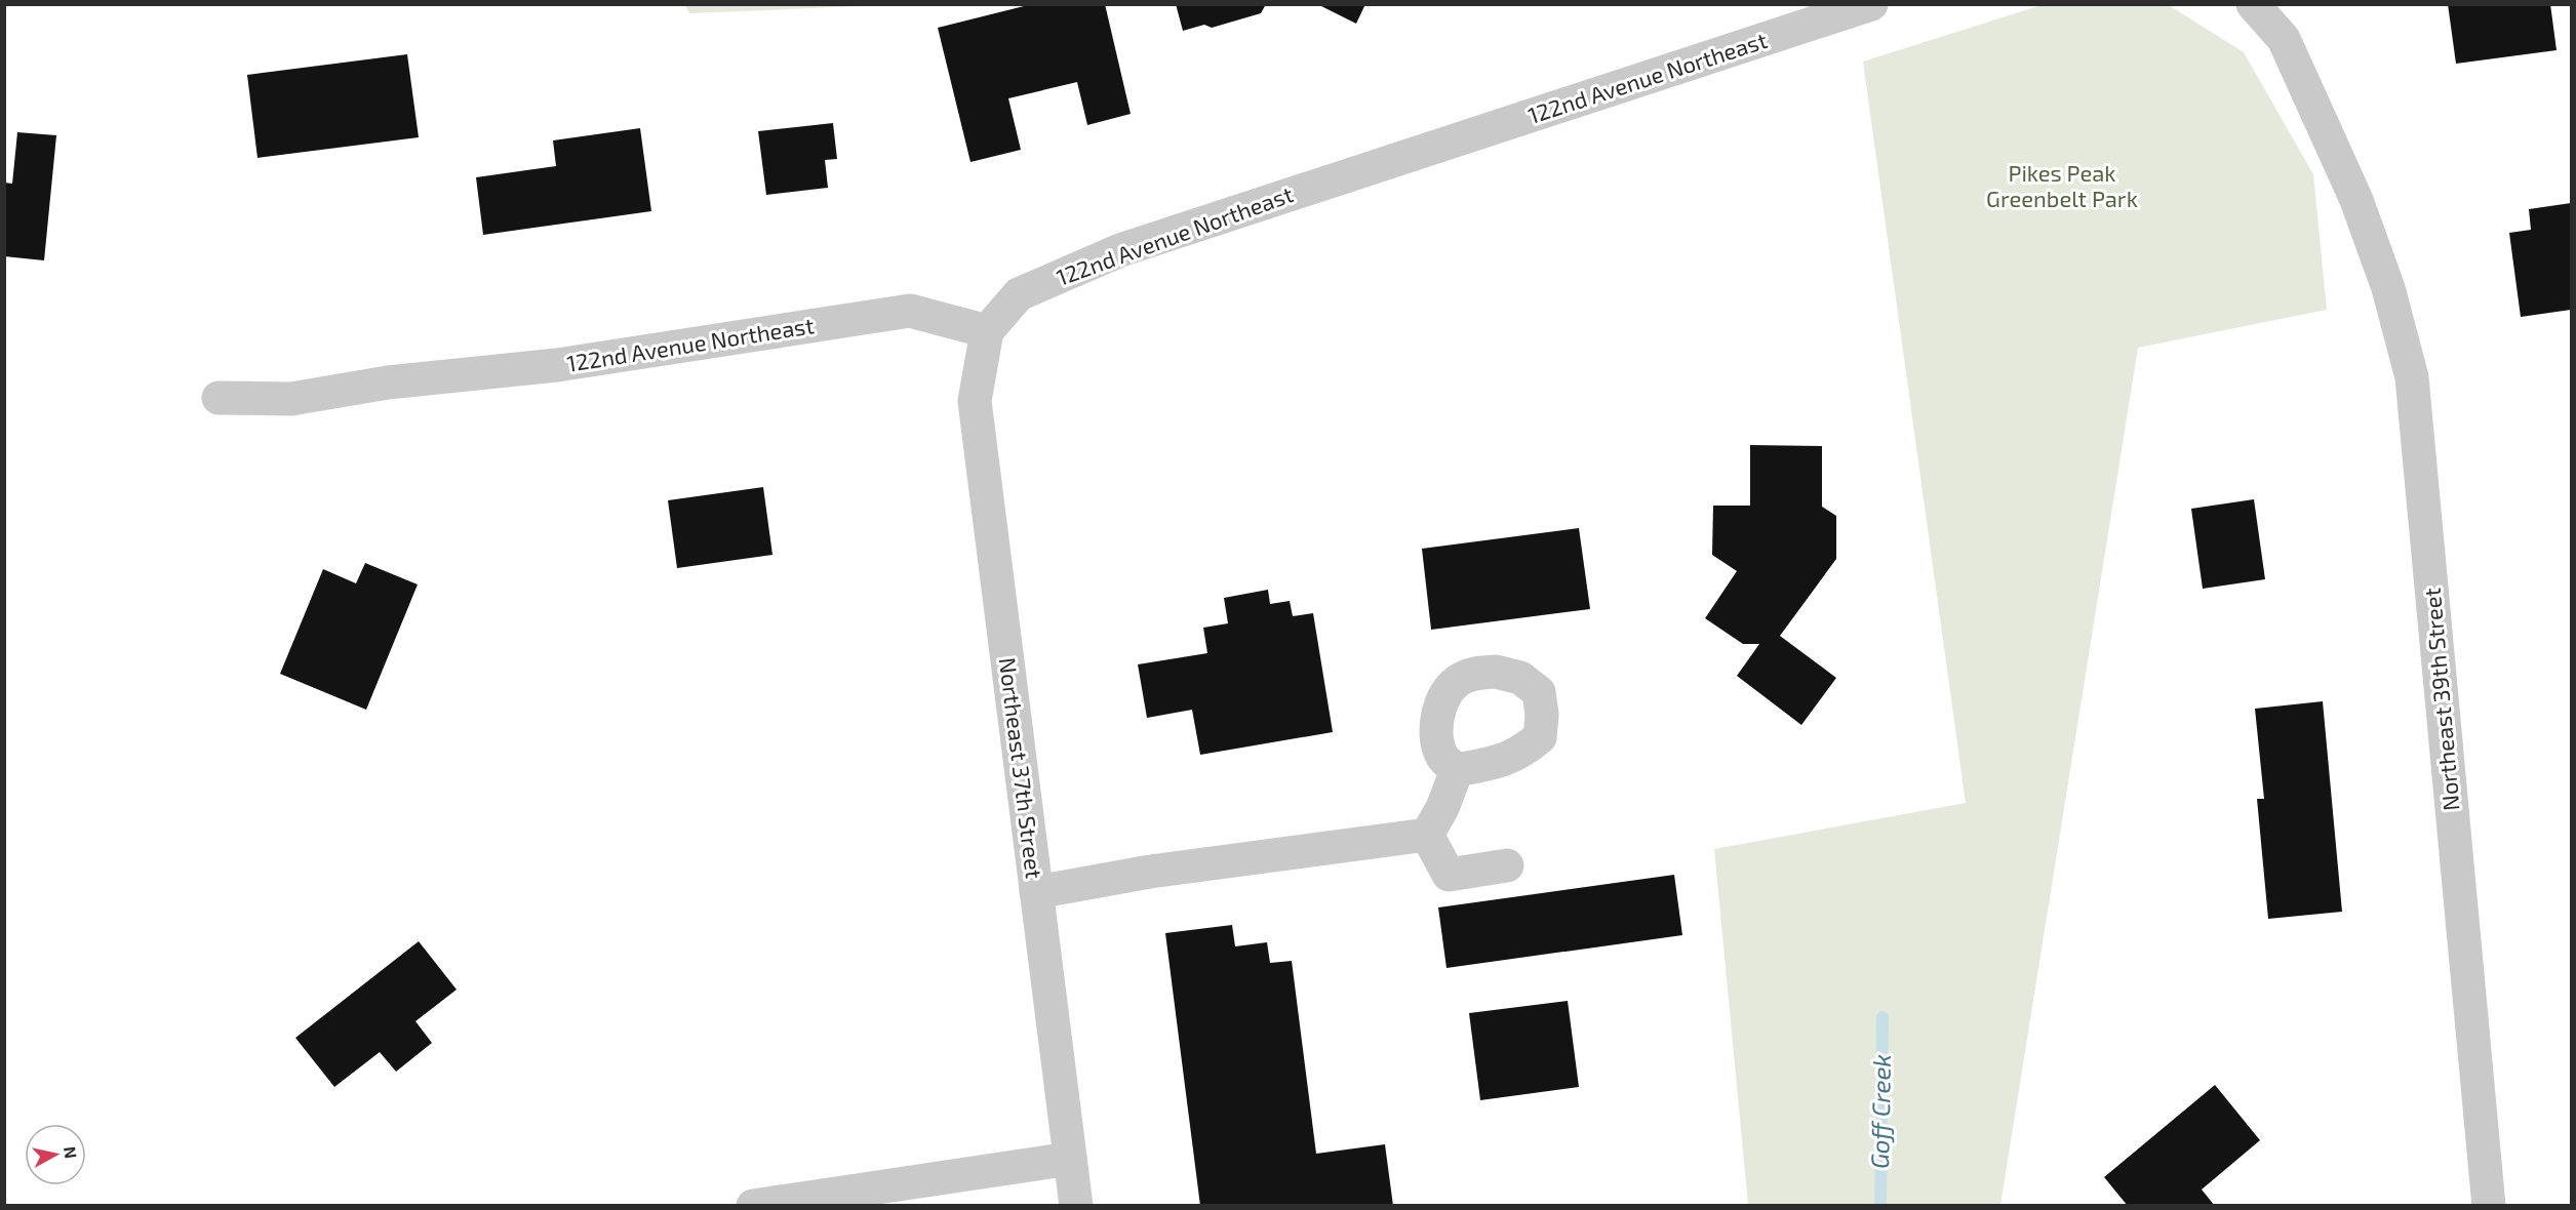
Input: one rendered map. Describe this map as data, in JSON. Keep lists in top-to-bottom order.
{
  "streets": {
    "street": ["122nd Avenue Northeast", "Northeast 39th Street", "Northeast 37th Street"]
  },
  "crossings": [
    ["122nd Avenue Northeast", "Northeast 37th Street"]
  ],
  "water": ["Goff Creek"],
  "parks": ["Pikes Peak Greenbelt Park"],
  "north": "right"
}
